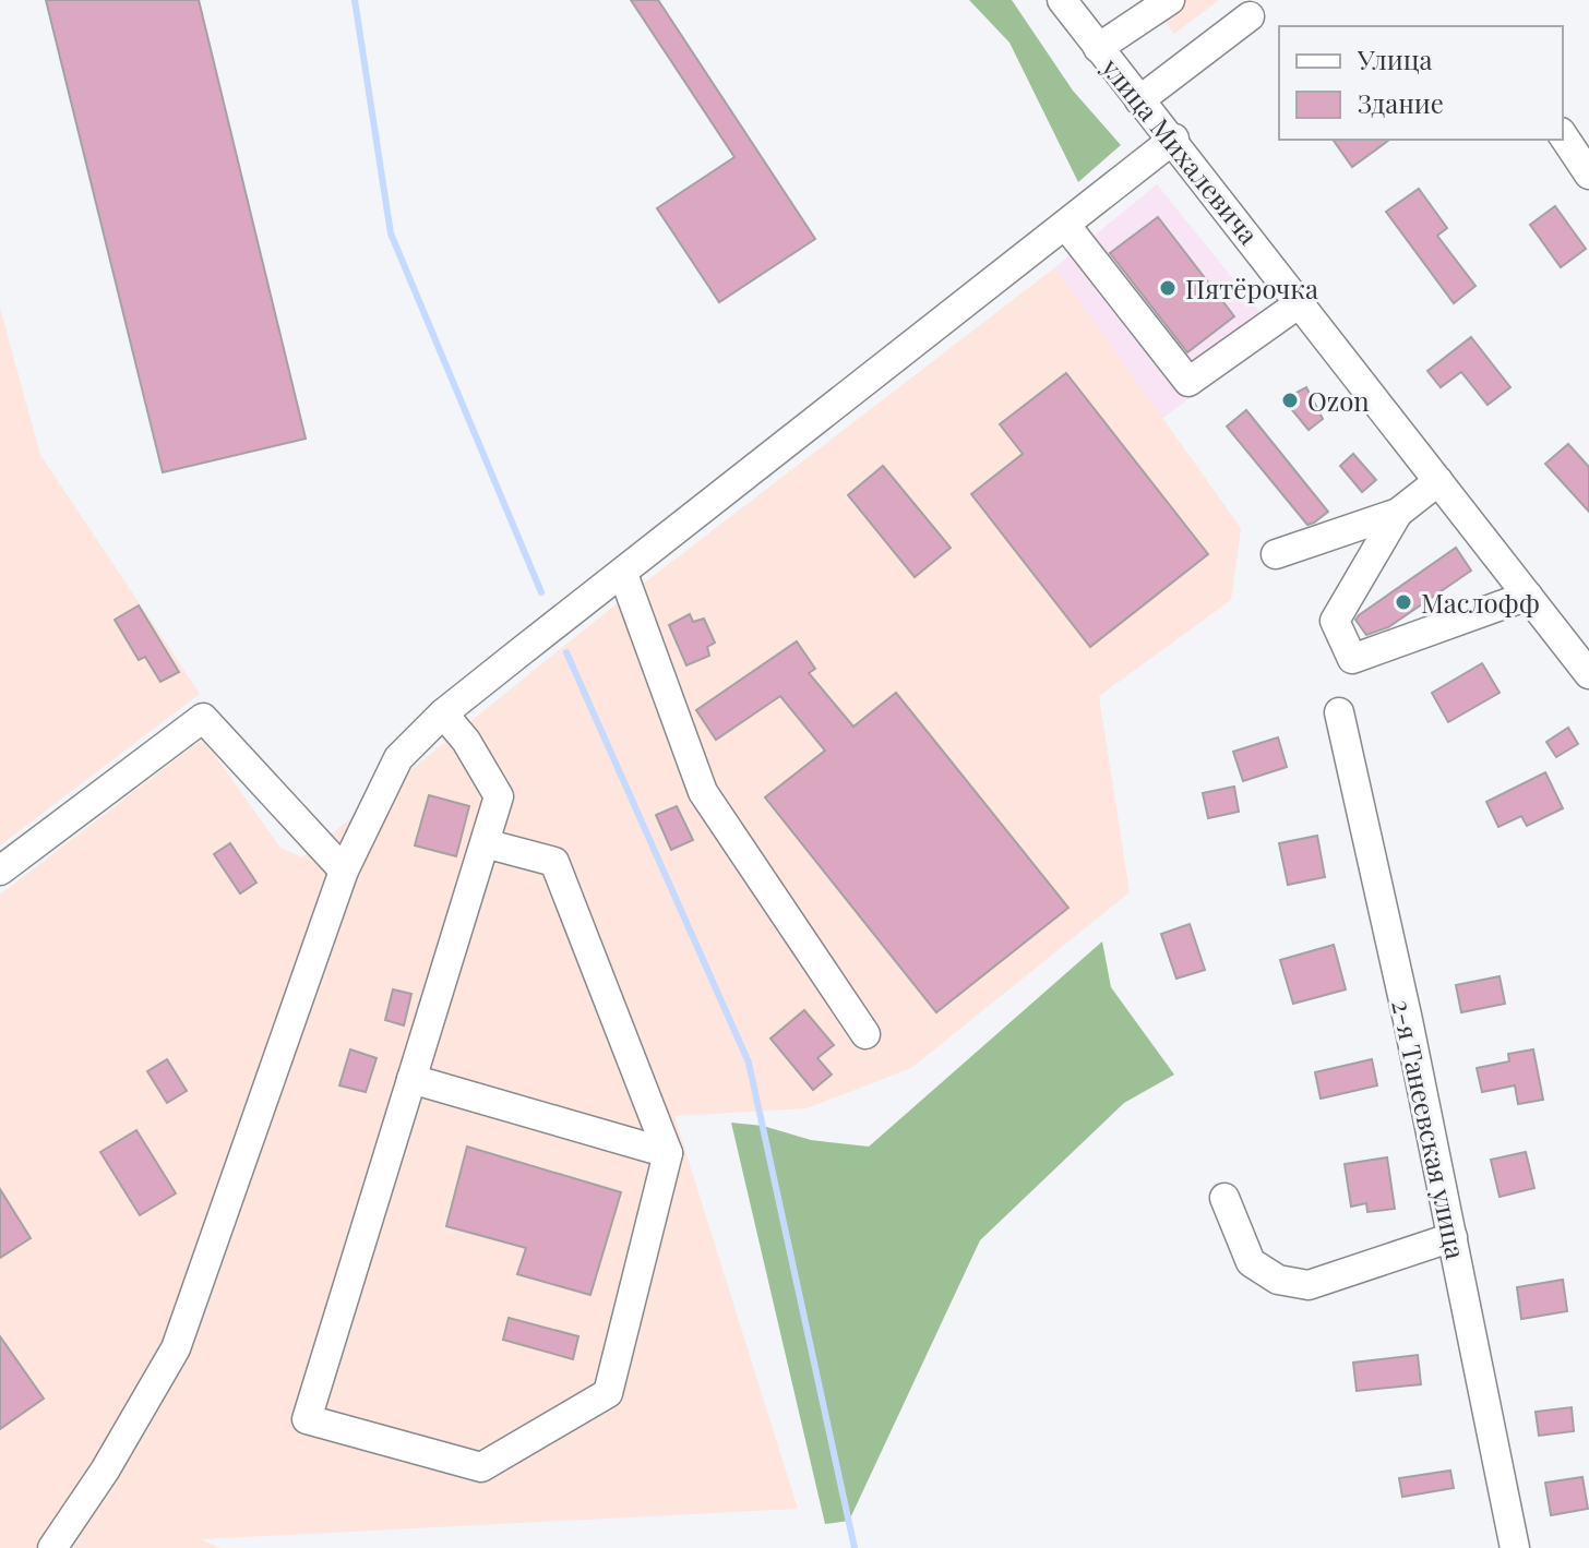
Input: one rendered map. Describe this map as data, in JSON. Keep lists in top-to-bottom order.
{
  "streets": {
    "street": ["улица Михалевича", "2-я Танеевская улица"]
  },
  "places": ["Пятёрочка", "Ozon", "Маслофф"],
  "legend": ["Улица", "Здание"]
}
